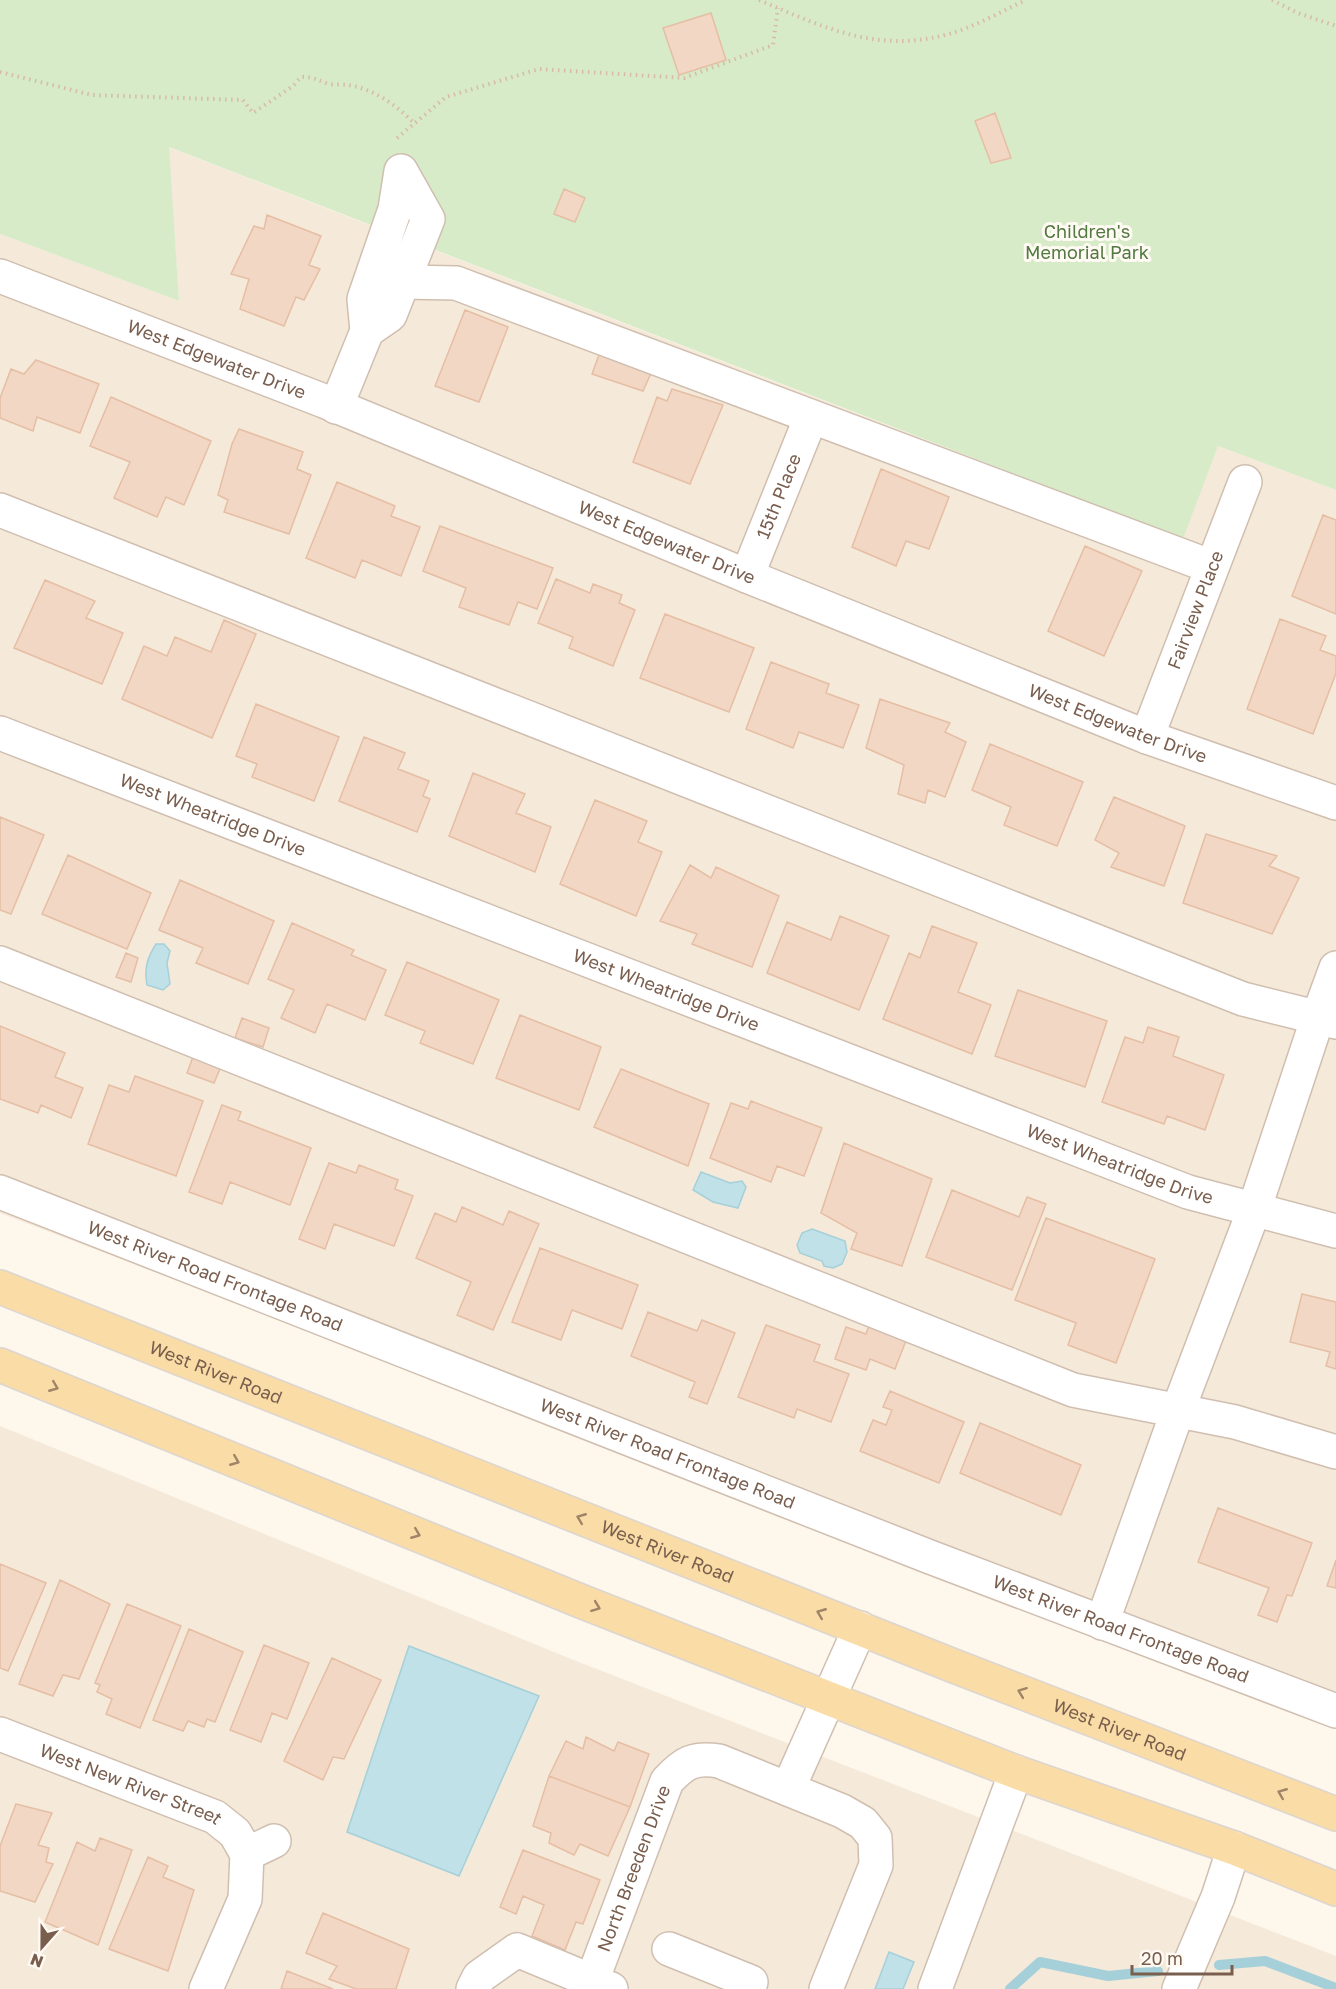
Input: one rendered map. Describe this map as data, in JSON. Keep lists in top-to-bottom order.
{
  "streets": {
    "main road": ["West River Road"],
    "street": [
      "West Edgewater Drive",
      "15th Place",
      "Fairview Place",
      "West Wheatridge Drive",
      "West River Road Frontage Road",
      "West New River Street",
      "North Breeden Drive"
    ]
  },
  "crossings": [
    ["West Edgewater Drive", "15th Place"],
    ["West Edgewater Drive", "Fairview Place"]
  ],
  "parks": ["Children's Memorial Park"],
  "scale_bar": "20 m",
  "north": "bottom"
}
